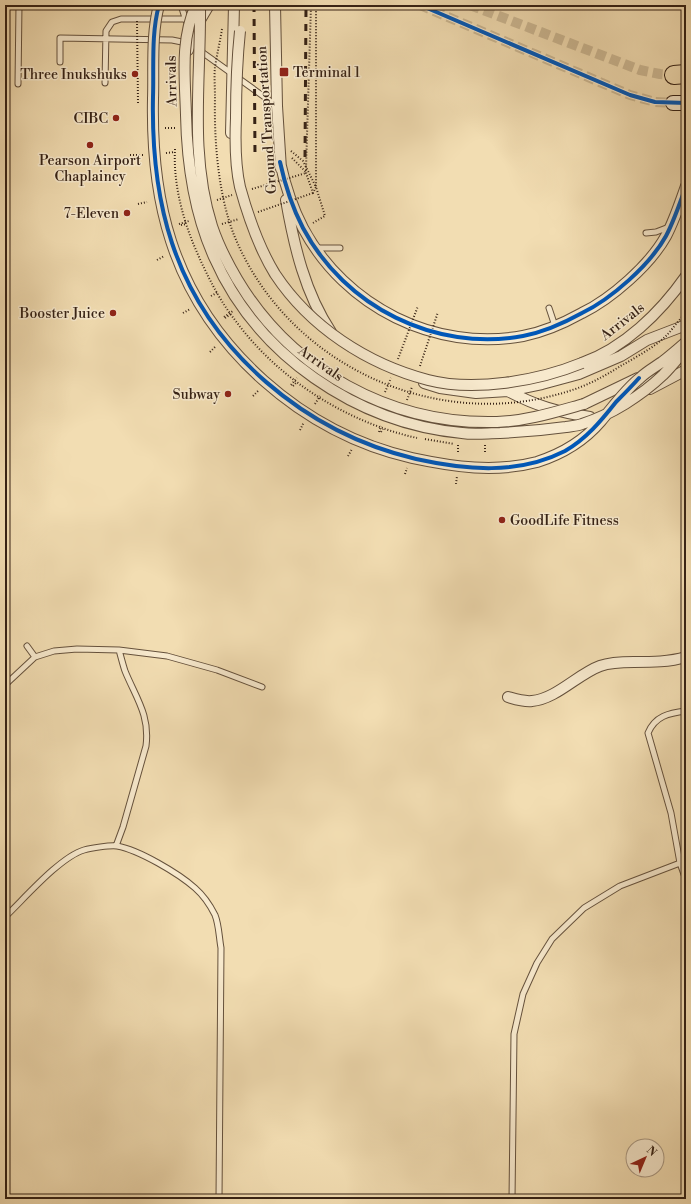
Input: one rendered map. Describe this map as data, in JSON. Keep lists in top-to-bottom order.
{
  "streets": {
    "street": ["Arrivals", "Ground Transportation"]
  },
  "places": {
    "transit": ["Terminal 1"],
    "other": [
      "Three Inukshuks",
      "CIBC",
      "Pearson Airport Chaplaincy",
      "7-Eleven",
      "Booster Juice",
      "Subway",
      "GoodLife Fitness"
    ]
  },
  "north": "top right"
}
